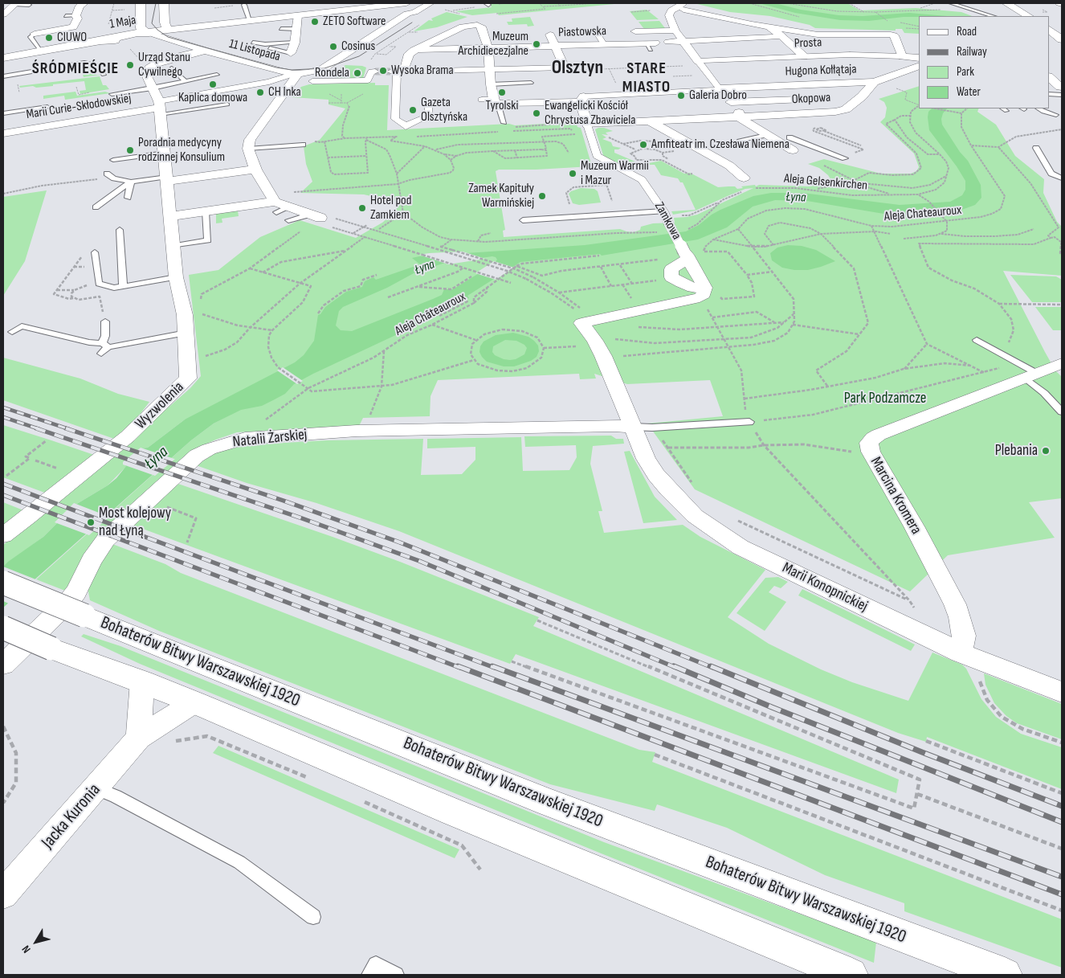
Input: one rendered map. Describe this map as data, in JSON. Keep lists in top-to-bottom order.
{
  "streets": {
    "street": [
      "1 Maja",
      "Piastowska",
      "Prosta",
      "11 Listopada",
      "Hugona Kołłątaja",
      "Okopowa",
      "Marii Curie-Skłodowskiej",
      "Zamkowa",
      "Wyzwolenia",
      "Natalii Żarskiej",
      "Marcina Kromera",
      "Marii Konopnickiej",
      "Bohaterów Bitwy Warszawskiej 1920",
      "Jacka Kuronia"
    ],
    "path": ["Aleja Gelsenkirchen", "Aleja Chateauroux", "Aleja Châteauroux"]
  },
  "crossings": [
    ["1 Maja", "11 Listopada"],
    ["11 Listopada", "Wyzwolenia"],
    ["Hugona Kołłątaja", "Okopowa"],
    ["Okopowa", "Zamkowa"],
    ["Marii Curie-Skłodowskiej", "Wyzwolenia"],
    ["Natalii Żarskiej", "Marii Konopnickiej"],
    ["Marcina Kromera", "Marii Konopnickiej"]
  ],
  "districts": ["Olsztyn", "ŚRÓDMIEŚCIE", "STARE MIASTO"],
  "water": ["Łyna"],
  "parks": ["Park Podzamcze"],
  "places": [
    "ZETO Software",
    "CIUWO",
    "Muzeum Archidiecezjalne",
    "Cosinus",
    "Urząd Stanu Cywilnego",
    "Wysoka Brama",
    "Rondela",
    "Kaplica domowa",
    "CH Inka",
    "Tyrolski",
    "Galeria Dobro",
    "Gazeta Olsztyńska",
    "Ewangelicki Kościół Chrystusa Zbawiciela",
    "Amfiteatr im. Czesława Niemena",
    "Poradnia medycyny rodzinnej Konsulium",
    "Muzeum Warmii i Mazur",
    "Zamek Kapituły Warmińskiej",
    "Hotel pod Zamkiem",
    "Plebania",
    "Most kolejowy nad Łyną"
  ],
  "legend": [
    "Road",
    "Railway",
    "Park",
    "Water"
  ],
  "north": "bottom left"
}
